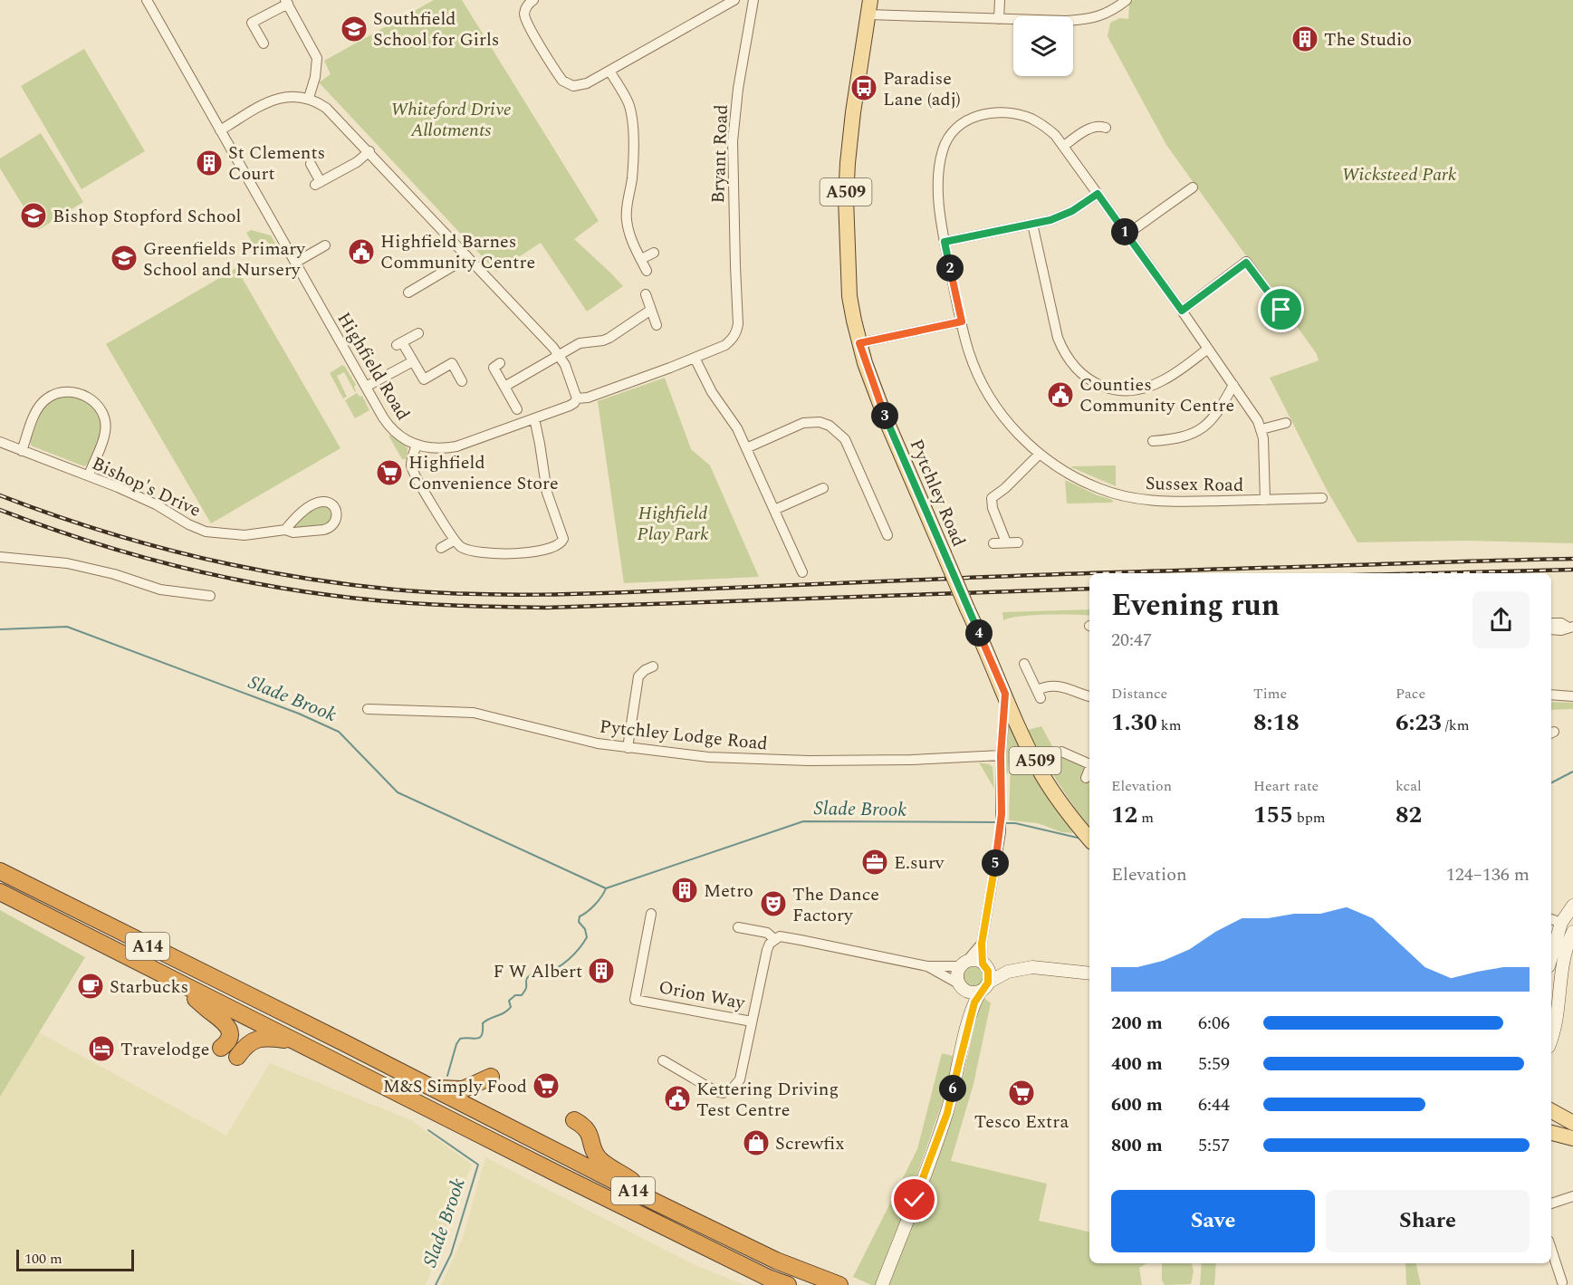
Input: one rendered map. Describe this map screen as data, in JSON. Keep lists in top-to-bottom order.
{
  "streets": {
    "highway": ["A14"],
    "main road": ["A509", "Pytchley Road"],
    "street": [
      "Bryant Road",
      "Highfield Road",
      "Sussex Road",
      "Bishop's Drive",
      "Pytchley Lodge Road",
      "Orion Way"
    ]
  },
  "crossings": [
    ["Bryant Road", "Highfield Road"]
  ],
  "water": ["Slade Brook"],
  "parks": ["Whiteford Drive Allotments", "Wicksteed Park", "Highfield Play Park"],
  "places": {
    "school or university": ["Southfield School for Girls", "Bishop Stopford School", "Greenfields Primary School and Nursery"],
    "building": [
      "The Studio",
      "St Clements Court",
      "Metro",
      "F W Albert"
    ],
    "bus stop": ["Paradise Lane (adj)"],
    "public building": ["Highfield Barnes Community Centre", "Counties Community Centre", "Kettering Driving Test Centre"],
    "supermarket": ["Highfield Convenience Store", "M&S Simply Food", "Tesco Extra"],
    "office": ["E.surv"],
    "theatre": ["The Dance Factory"],
    "cafe": ["Starbucks"],
    "hotel": ["Travelodge"],
    "shop": ["Screwfix"]
  },
  "scale_bar": "100 m",
  "page": {
    "pins": [
      "1",
      "2",
      "3",
      "4",
      "5",
      "6"
    ],
    "heading": ["Evening run", "20:47"],
    "stats": [
      ["Distance", "1.30 km"],
      ["Time", "8:18"],
      ["Pace", "6:23 /km"],
      ["Elevation", "12 m"],
      ["Heart rate", "155 bpm"],
      ["kcal", "82"]
    ],
    "chart": ["Elevation", "124–136 m"],
    "list": [
      {
        "name": "200 m",
        "note": "6:06"
      },
      {
        "name": "400 m",
        "note": "5:59"
      },
      {
        "name": "600 m",
        "note": "6:44"
      },
      {
        "name": "800 m",
        "note": "5:57"
      }
    ],
    "buttons": ["Save", "Share"],
    "scale": "100 m"
  }
}
